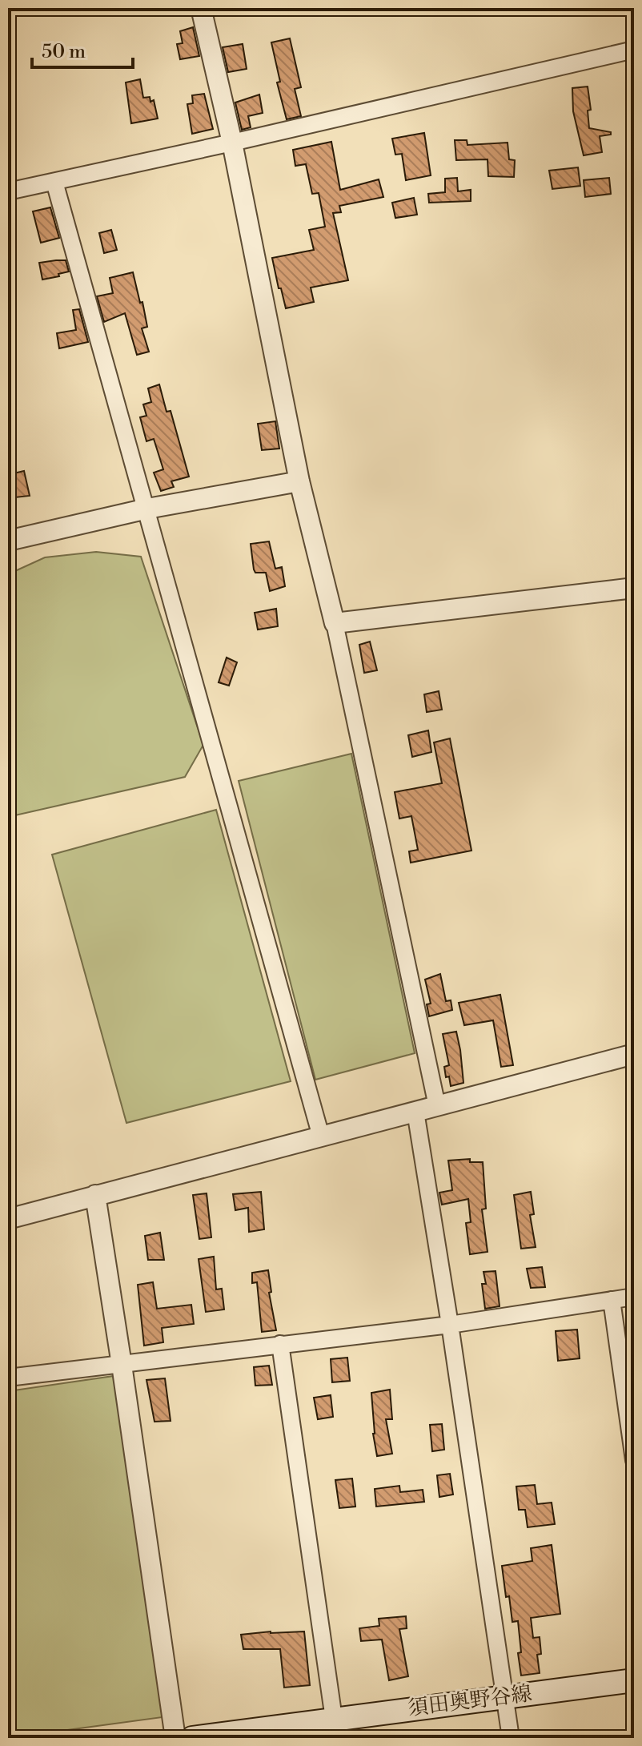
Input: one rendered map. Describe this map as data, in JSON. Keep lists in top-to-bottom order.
{
  "streets": {
    "main road": ["須田奥野谷線"]
  },
  "scale_bar": "50 m"
}
